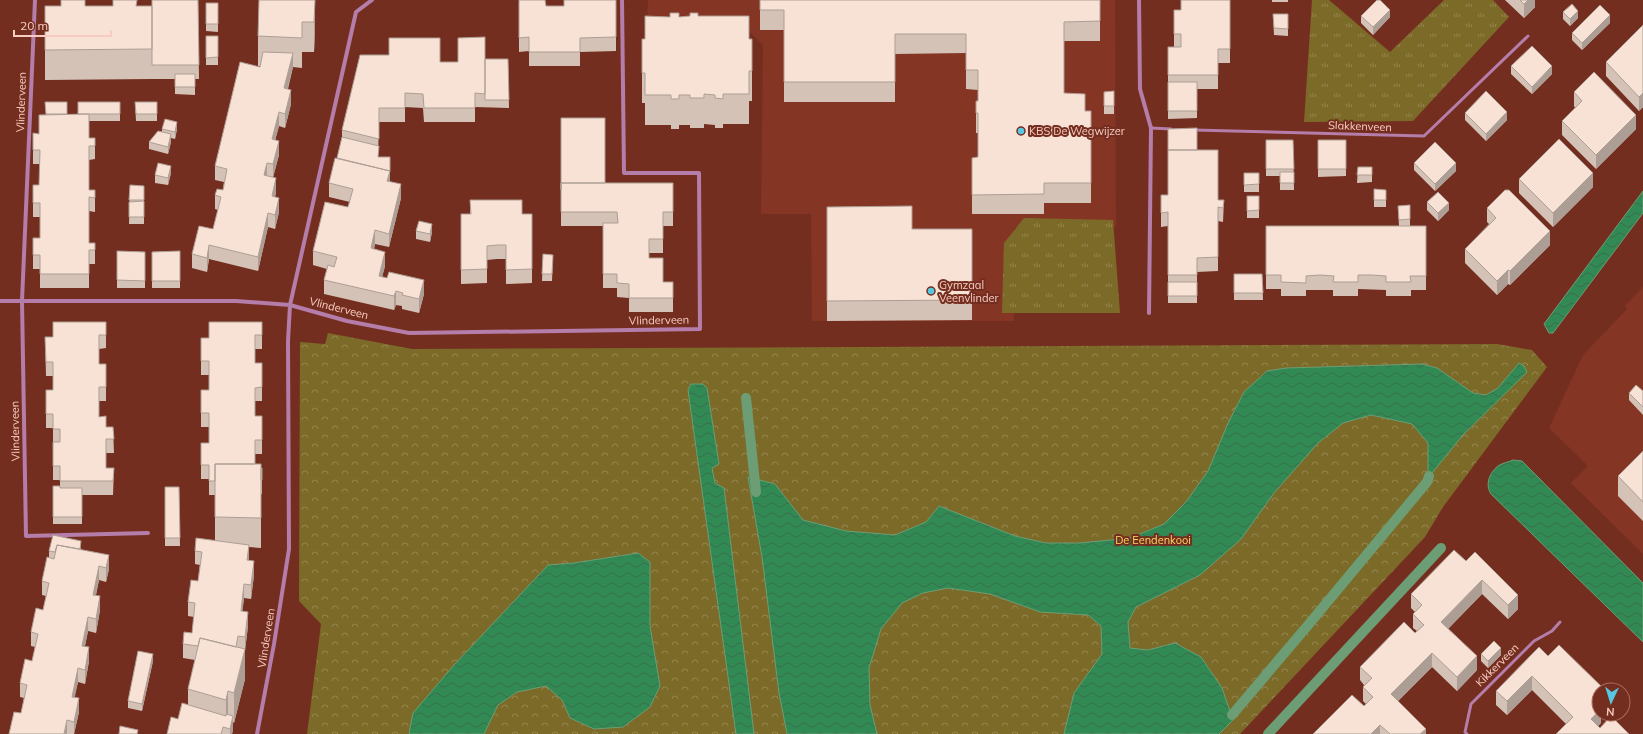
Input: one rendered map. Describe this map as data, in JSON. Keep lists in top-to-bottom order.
{
  "streets": {
    "street": ["Vlinderveen"],
    "lane": ["Slakkenveen", "Kikkerveen"]
  },
  "parks": ["De Eendenkooi"],
  "places": ["KBS De Wegwijzer", "Gymzaal Veenvlinder"],
  "scale_bar": "20 m",
  "north": "bottom"
}
